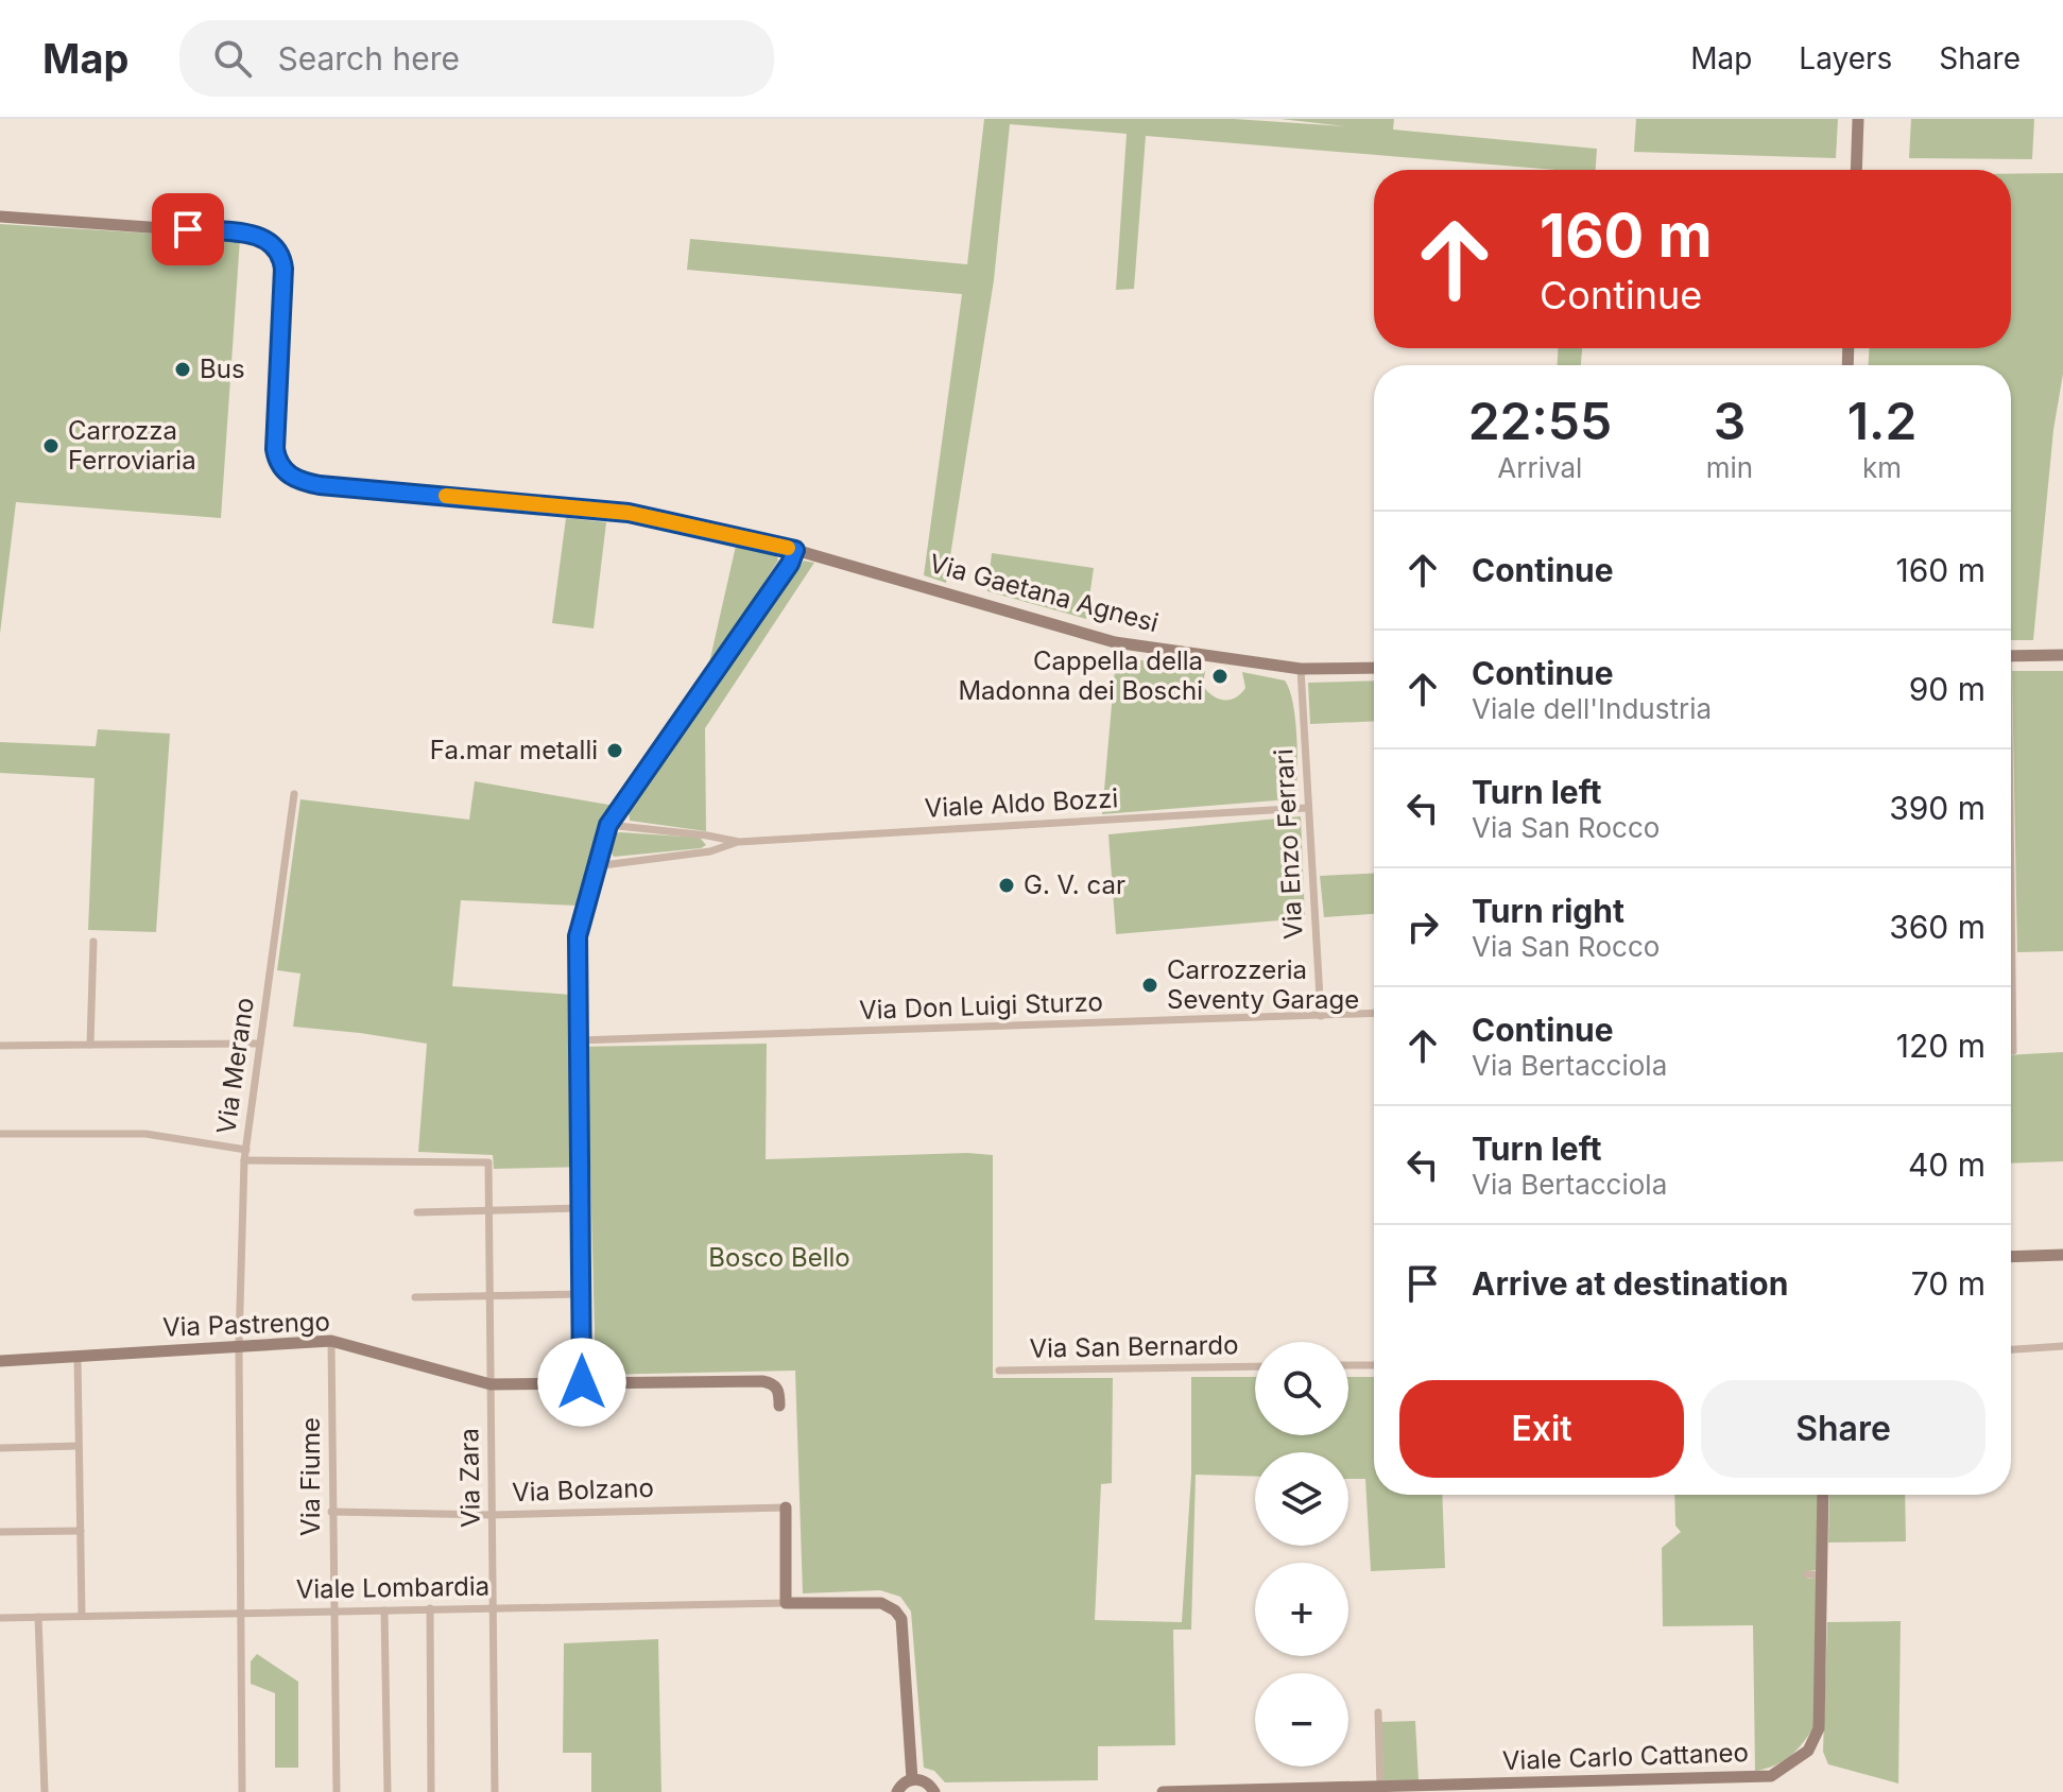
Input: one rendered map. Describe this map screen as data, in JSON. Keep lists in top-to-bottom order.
{
  "streets": {
    "street": [
      "Via Gaetana Agnesi",
      "Viale Aldo Bozzi",
      "Via Enzo Ferrari",
      "Via Don Luigi Sturzo",
      "Via Merano",
      "Via Pastrengo",
      "Via San Bernardo",
      "Via Fiume",
      "Via Zara",
      "Via Bolzano",
      "Viale Lombardia",
      "Viale Carlo Cattaneo"
    ]
  },
  "crossings": [
    ["Via Gaetana Agnesi", "Via Enzo Ferrari"],
    ["Viale Aldo Bozzi", "Via Enzo Ferrari"],
    ["Via Enzo Ferrari", "Via Don Luigi Sturzo"],
    ["Via Merano", "Via Pastrengo"],
    ["Via Merano", "Via Zara"],
    ["Via Merano", "Viale Lombardia"],
    ["Via Pastrengo", "Via Fiume"],
    ["Via Pastrengo", "Via Zara"],
    ["Via Fiume", "Via Bolzano"],
    ["Via Fiume", "Viale Lombardia"],
    ["Via Zara", "Via Bolzano"],
    ["Via Zara", "Viale Lombardia"]
  ],
  "parks": ["Bosco Bello"],
  "places": [
    "Bus",
    "Carrozza Ferroviaria",
    "Cappella della Madonna dei Boschi",
    "Fa.mar metalli",
    "G. V. car",
    "Carrozzeria Seventy Garage"
  ],
  "page": {
    "header": "Map",
    "search": "Search here",
    "nav": ["Map", "Layers", "Share"],
    "turn": ["160 m", "Continue"],
    "eta": [
      "22:55",
      "Arrival",
      "3",
      "min",
      "1.2",
      "km"
    ],
    "list": [
      {
        "name": "Continue",
        "value": "160 m"
      },
      {
        "name": "Continue",
        "note": "Viale dell'Industria",
        "value": "90 m"
      },
      {
        "name": "Turn left",
        "note": "Via San Rocco",
        "value": "390 m"
      },
      {
        "name": "Turn right",
        "note": "Via San Rocco",
        "value": "360 m"
      },
      {
        "name": "Continue",
        "note": "Via Bertacciola",
        "value": "120 m"
      },
      {
        "name": "Turn left",
        "note": "Via Bertacciola",
        "value": "40 m"
      },
      {
        "name": "Arrive at destination",
        "value": "70 m"
      }
    ],
    "map_buttons": ["+", "−"],
    "buttons": ["Exit", "Share"]
  }
}
